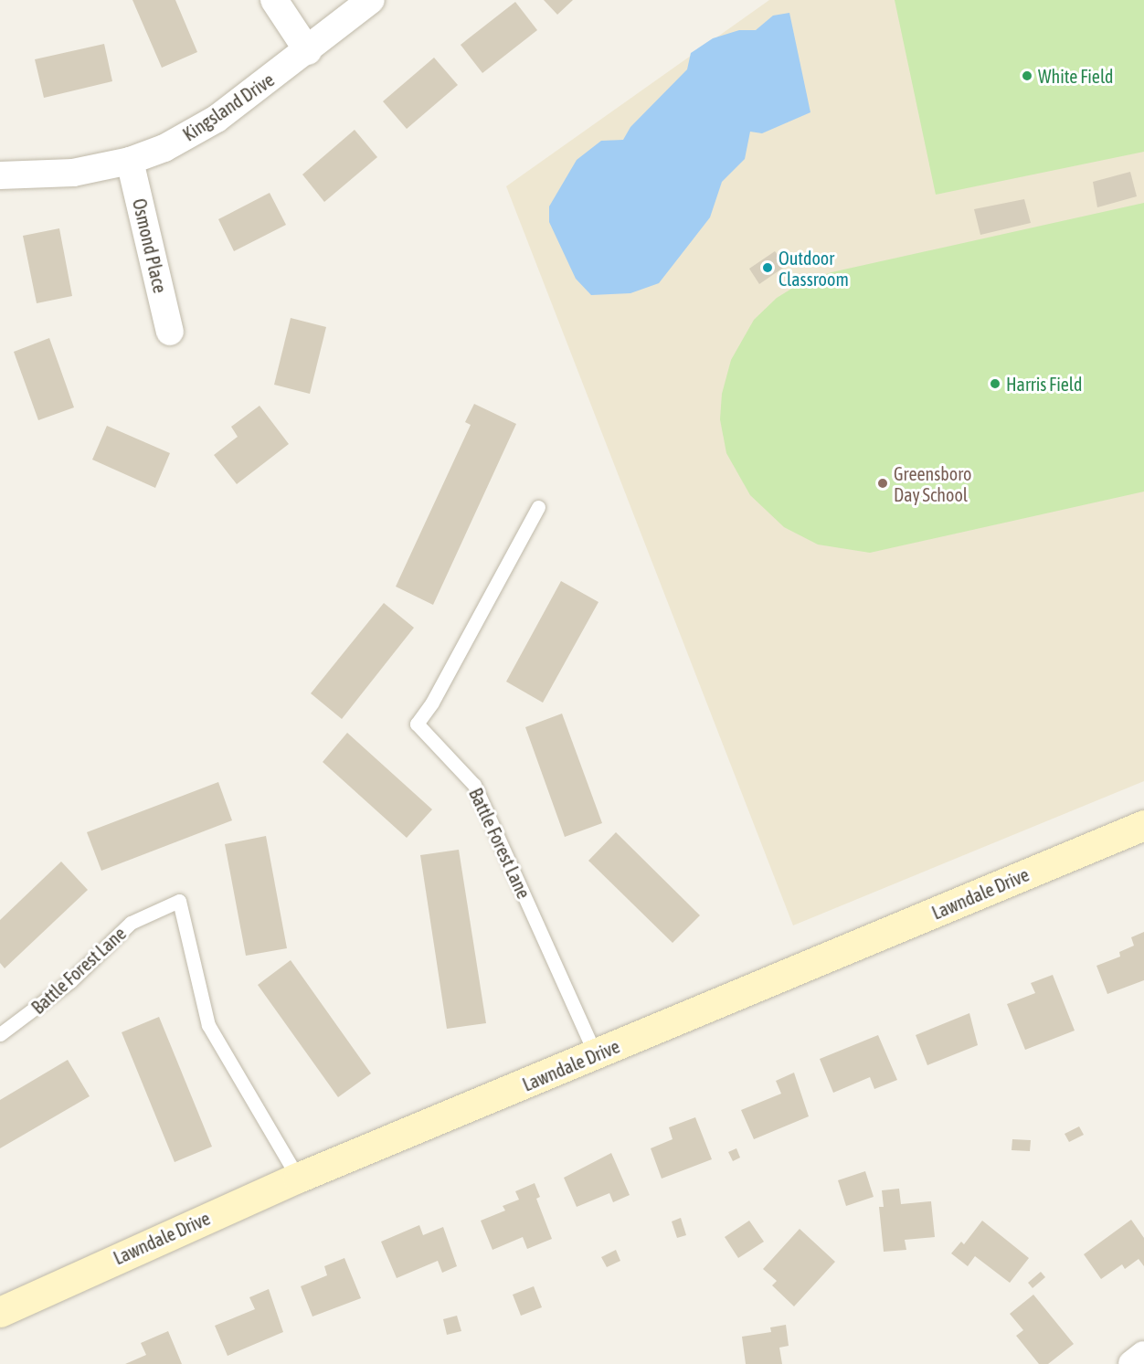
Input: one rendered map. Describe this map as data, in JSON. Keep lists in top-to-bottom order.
{
  "streets": {
    "main road": ["Lawndale Drive"],
    "street": ["Kingsland Drive", "Osmond Place"],
    "lane": ["Battle Forest Lane"]
  },
  "crossings": [
    ["Kingsland Drive", "Osmond Place"],
    ["Battle Forest Lane", "Lawndale Drive"]
  ],
  "places": [
    "White Field",
    "Outdoor Classroom",
    "Harris Field",
    "Greensboro Day School"
  ]
}
